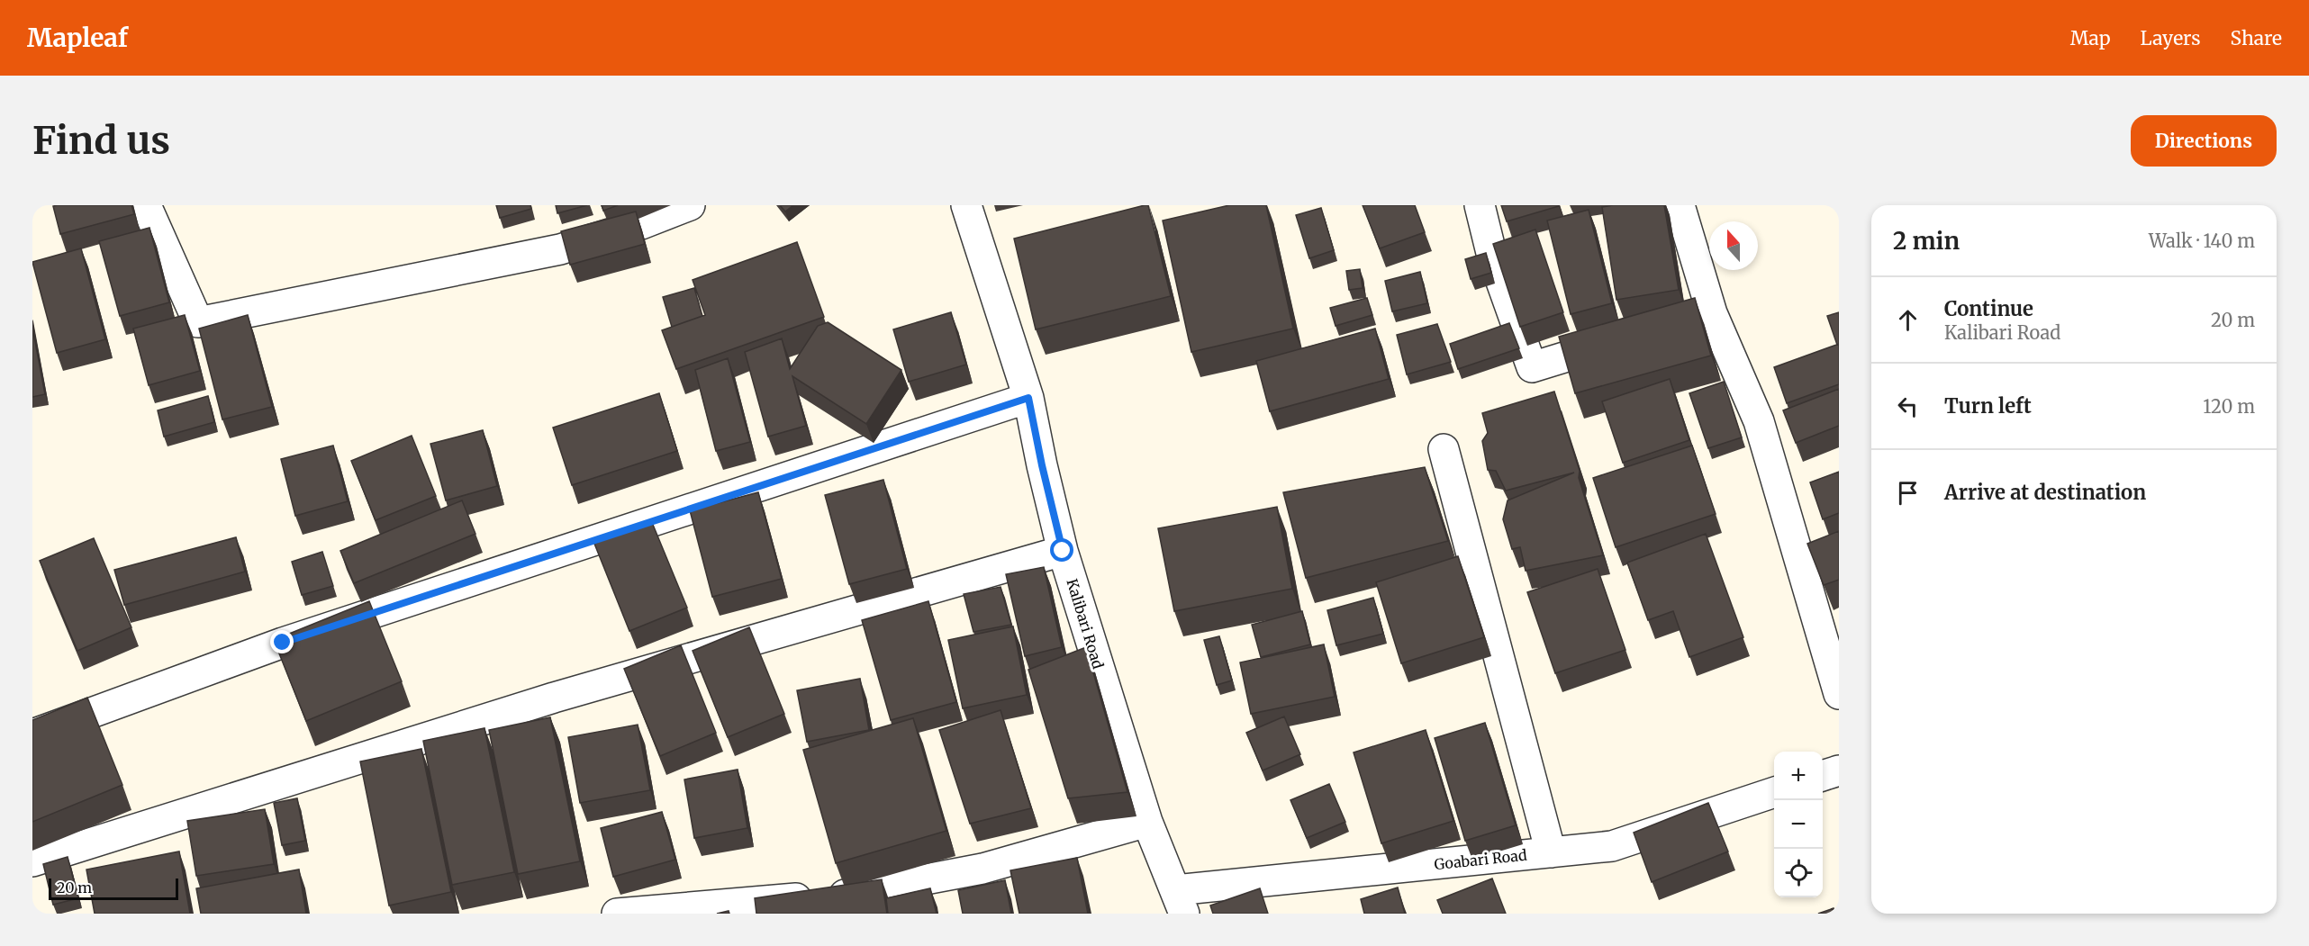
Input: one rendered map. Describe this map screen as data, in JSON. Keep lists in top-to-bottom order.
{
  "streets": {
    "street": ["Kalibari Road", "Goabari Road"]
  },
  "crossings": [
    ["Kalibari Road", "Goabari Road"]
  ],
  "scale_bar": "20 m",
  "north": "top",
  "page": {
    "header": "Mapleaf",
    "nav": ["Map", "Layers", "Share"],
    "buttons": "Directions",
    "title": "Find us",
    "heading": ["2 min", "Walk · 140 m"],
    "list": [
      ["Continue", "Kalibari Road", "20 m"],
      ["Turn left", "120 m"],
      "Arrive at destination"
    ],
    "map_buttons": ["+", "−"],
    "scale": "20 m"
  }
}
